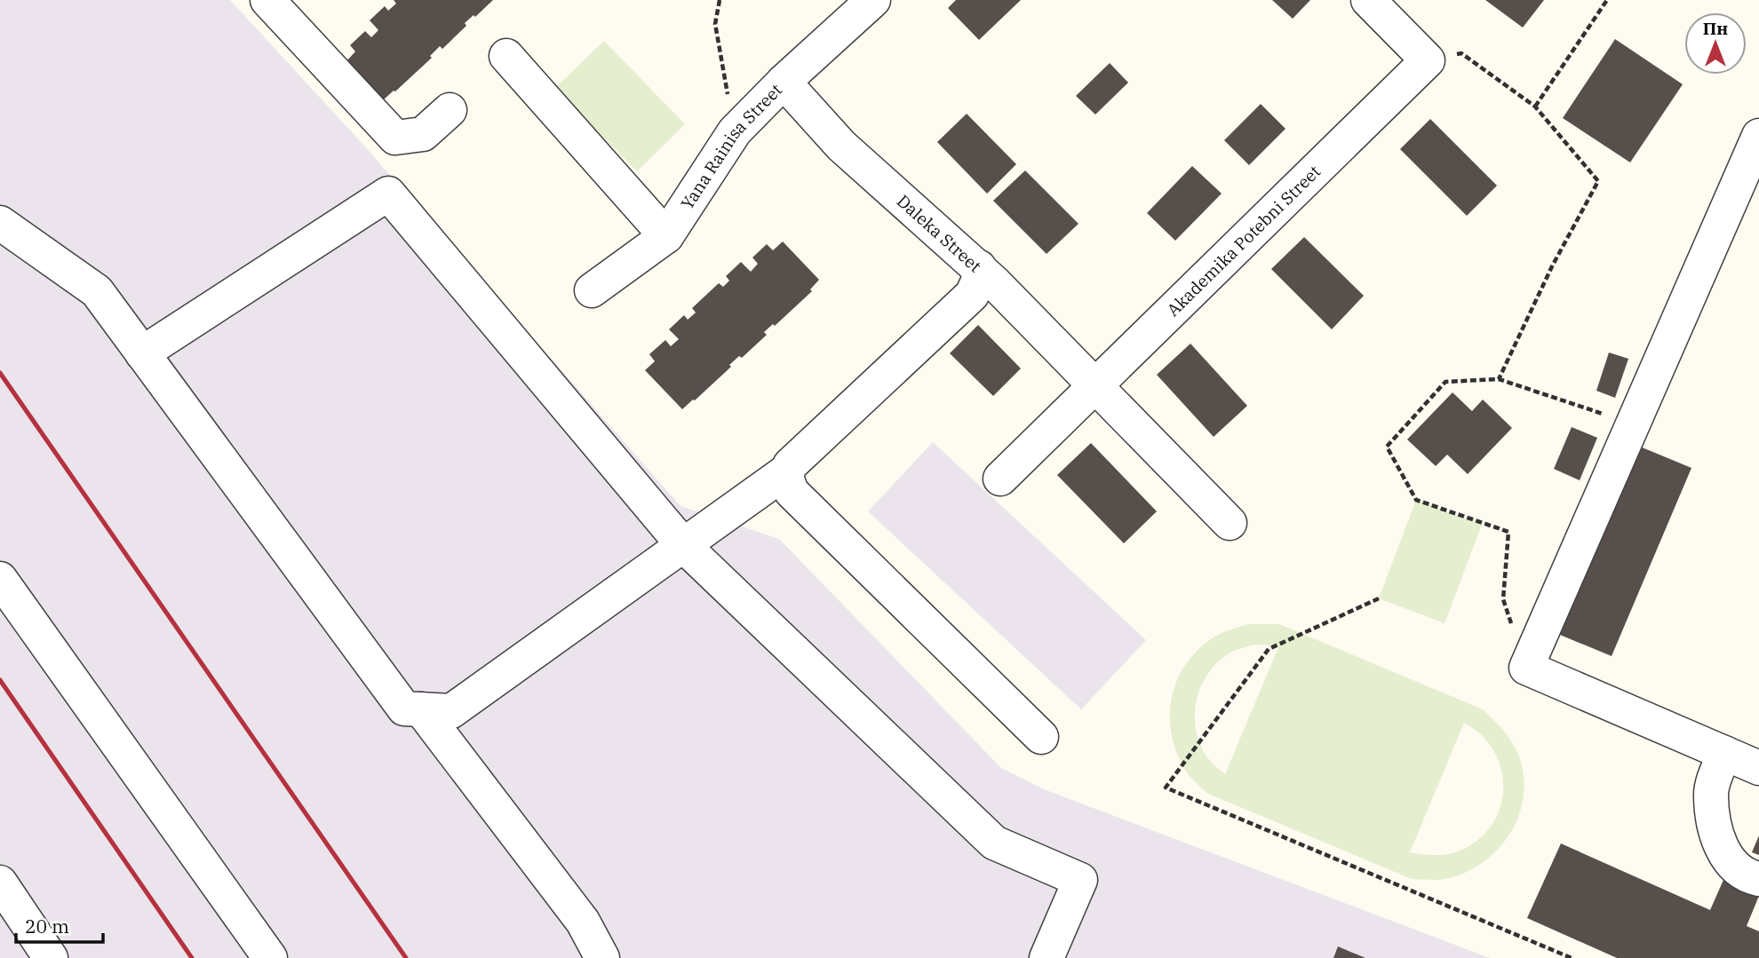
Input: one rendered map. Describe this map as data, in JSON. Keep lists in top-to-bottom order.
{
  "streets": {
    "street": ["Yana Rainisa Street", "Daleka Street", "Akademika Potebni Street"]
  },
  "crossings": [
    ["Yana Rainisa Street", "Daleka Street"],
    ["Daleka Street", "Akademika Potebni Street"]
  ],
  "scale_bar": "20 m",
  "north": "top"
}
